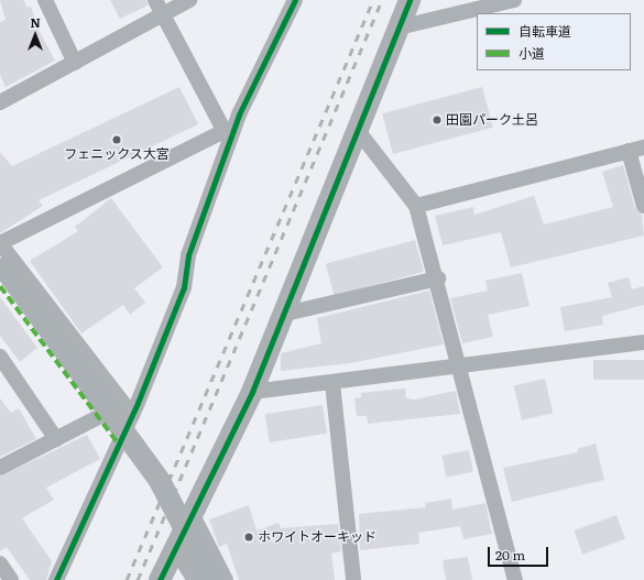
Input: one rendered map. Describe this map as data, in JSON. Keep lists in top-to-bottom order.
{
  "places": ["田園パーク土呂", "フェニックス大宮", "ホワイトオーキッド"],
  "legend": ["自転車道", "小道"],
  "scale_bar": "20 m",
  "north": "top"
}
